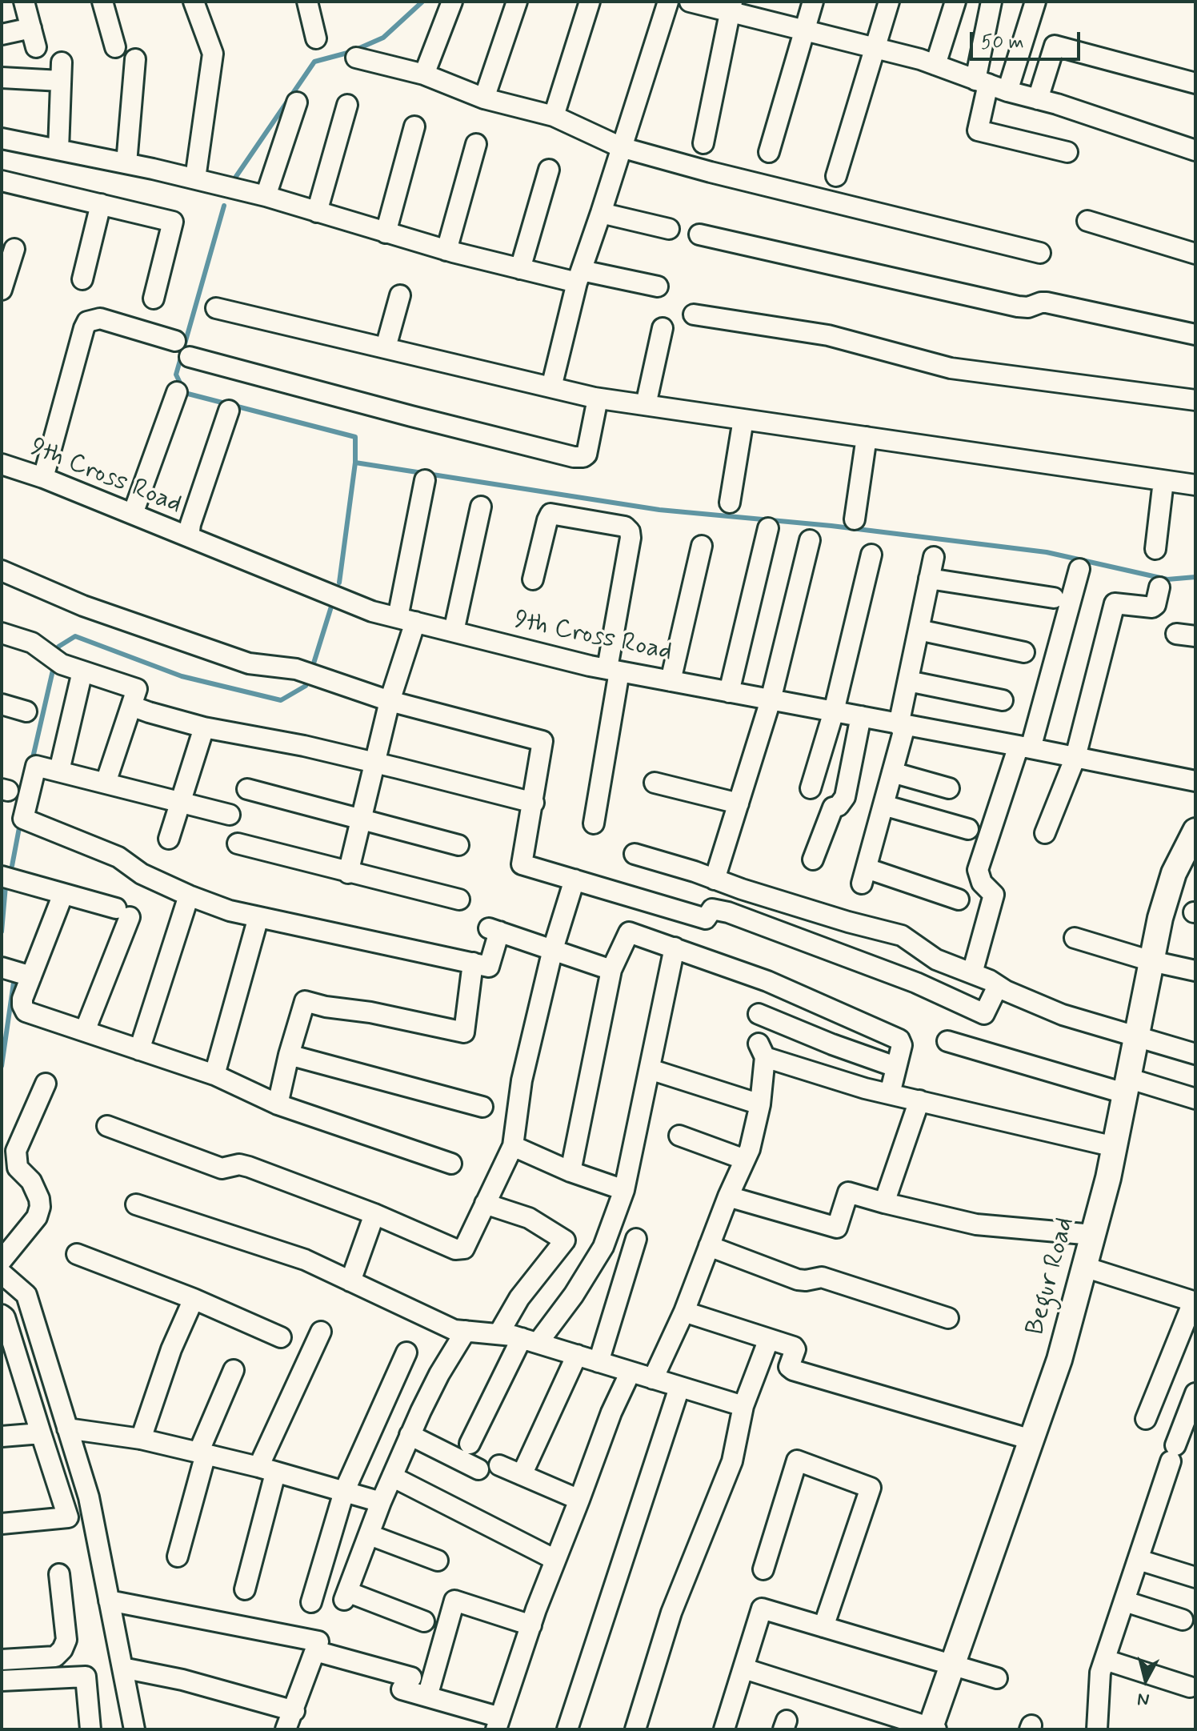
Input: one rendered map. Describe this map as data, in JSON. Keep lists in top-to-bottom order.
{
  "streets": {
    "main road": ["Begur Road"],
    "street": ["9th Cross Road"]
  },
  "scale_bar": "50 m",
  "north": "bottom"
}
